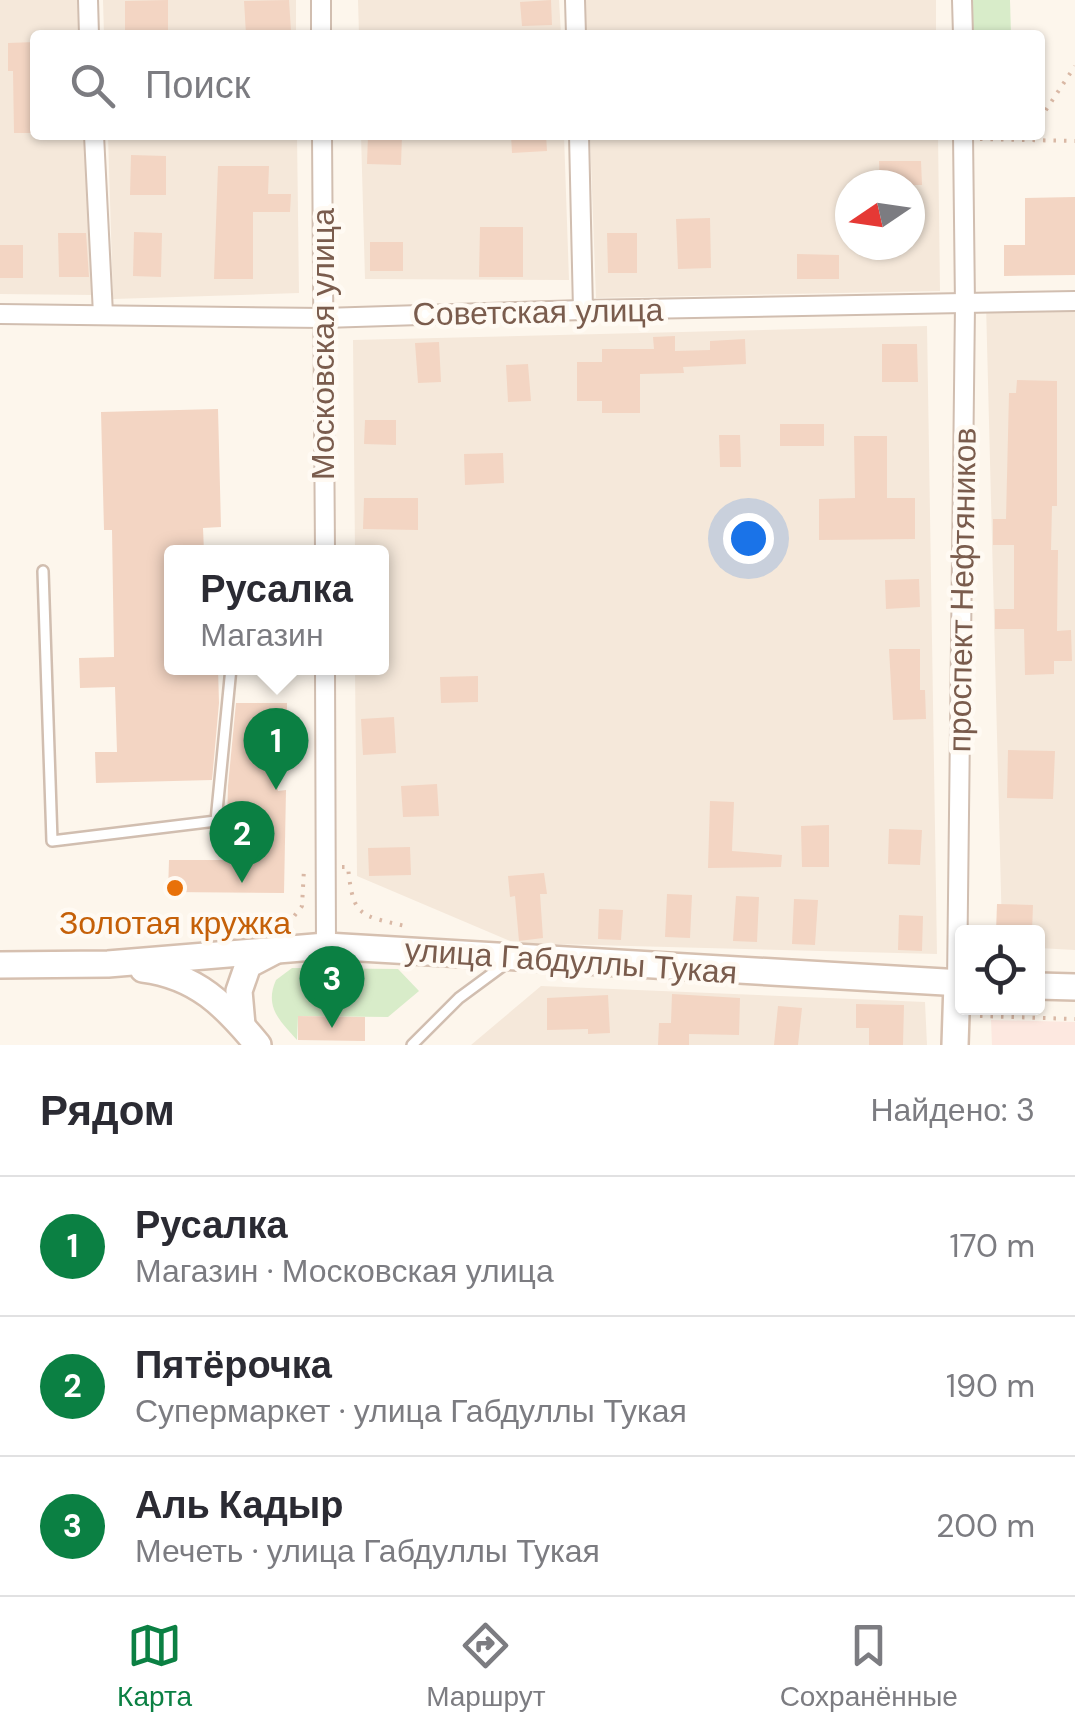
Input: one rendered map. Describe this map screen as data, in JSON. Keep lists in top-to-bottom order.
{
  "streets": {
    "main road": ["проспект Нефтяников", "улица Габдуллы Тукая"],
    "street": ["Советская улица", "Московская улица"]
  },
  "crossings": [
    ["Советская улица", "Московская улица"],
    ["Советская улица", "проспект Нефтяников"]
  ],
  "places": ["Золотая кружка"],
  "north": "left",
  "page": {
    "search": "Поиск",
    "popup": ["Русалка", "Магазин"],
    "pins": ["1", "2", "3"],
    "heading": ["Рядом", "Найдено: 3"],
    "list": [
      {
        "mark": "1",
        "name": "Русалка",
        "note": "Магазин · Московская улица",
        "value": "170 m"
      },
      {
        "mark": "2",
        "name": "Пятёрочка",
        "note": "Супермаркет · улица Габдуллы Тукая",
        "value": "190 m"
      },
      {
        "mark": "3",
        "name": "Аль Кадыр",
        "note": "Мечеть · улица Габдуллы Тукая",
        "value": "200 m"
      }
    ],
    "nav": ["Карта", "Маршрут", "Сохранённые"]
  }
}
